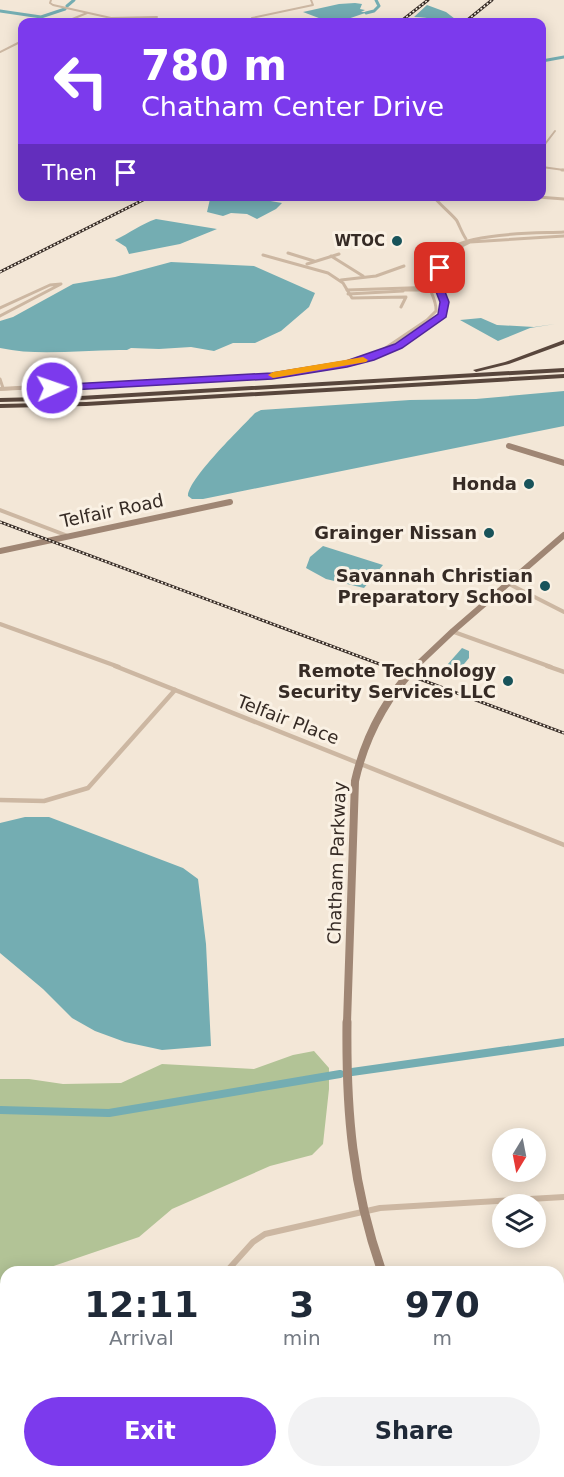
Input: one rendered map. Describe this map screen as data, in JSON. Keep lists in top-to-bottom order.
{
  "streets": {
    "main road": ["Telfair Road", "Chatham Parkway"],
    "street": ["Telfair Place"]
  },
  "crossings": [
    ["Telfair Place", "Chatham Parkway"]
  ],
  "places": [
    "WTOC",
    "Honda",
    "Grainger Nissan",
    "Savannah Christian Preparatory School",
    "Remote Technology Security Services LLC"
  ],
  "north": "bottom",
  "page": {
    "turn": ["780 m", "Chatham Center Drive"],
    "then": "Then",
    "eta": [
      "12:11",
      "Arrival",
      "3",
      "min",
      "970",
      "m"
    ],
    "buttons": ["Exit", "Share"]
  }
}
